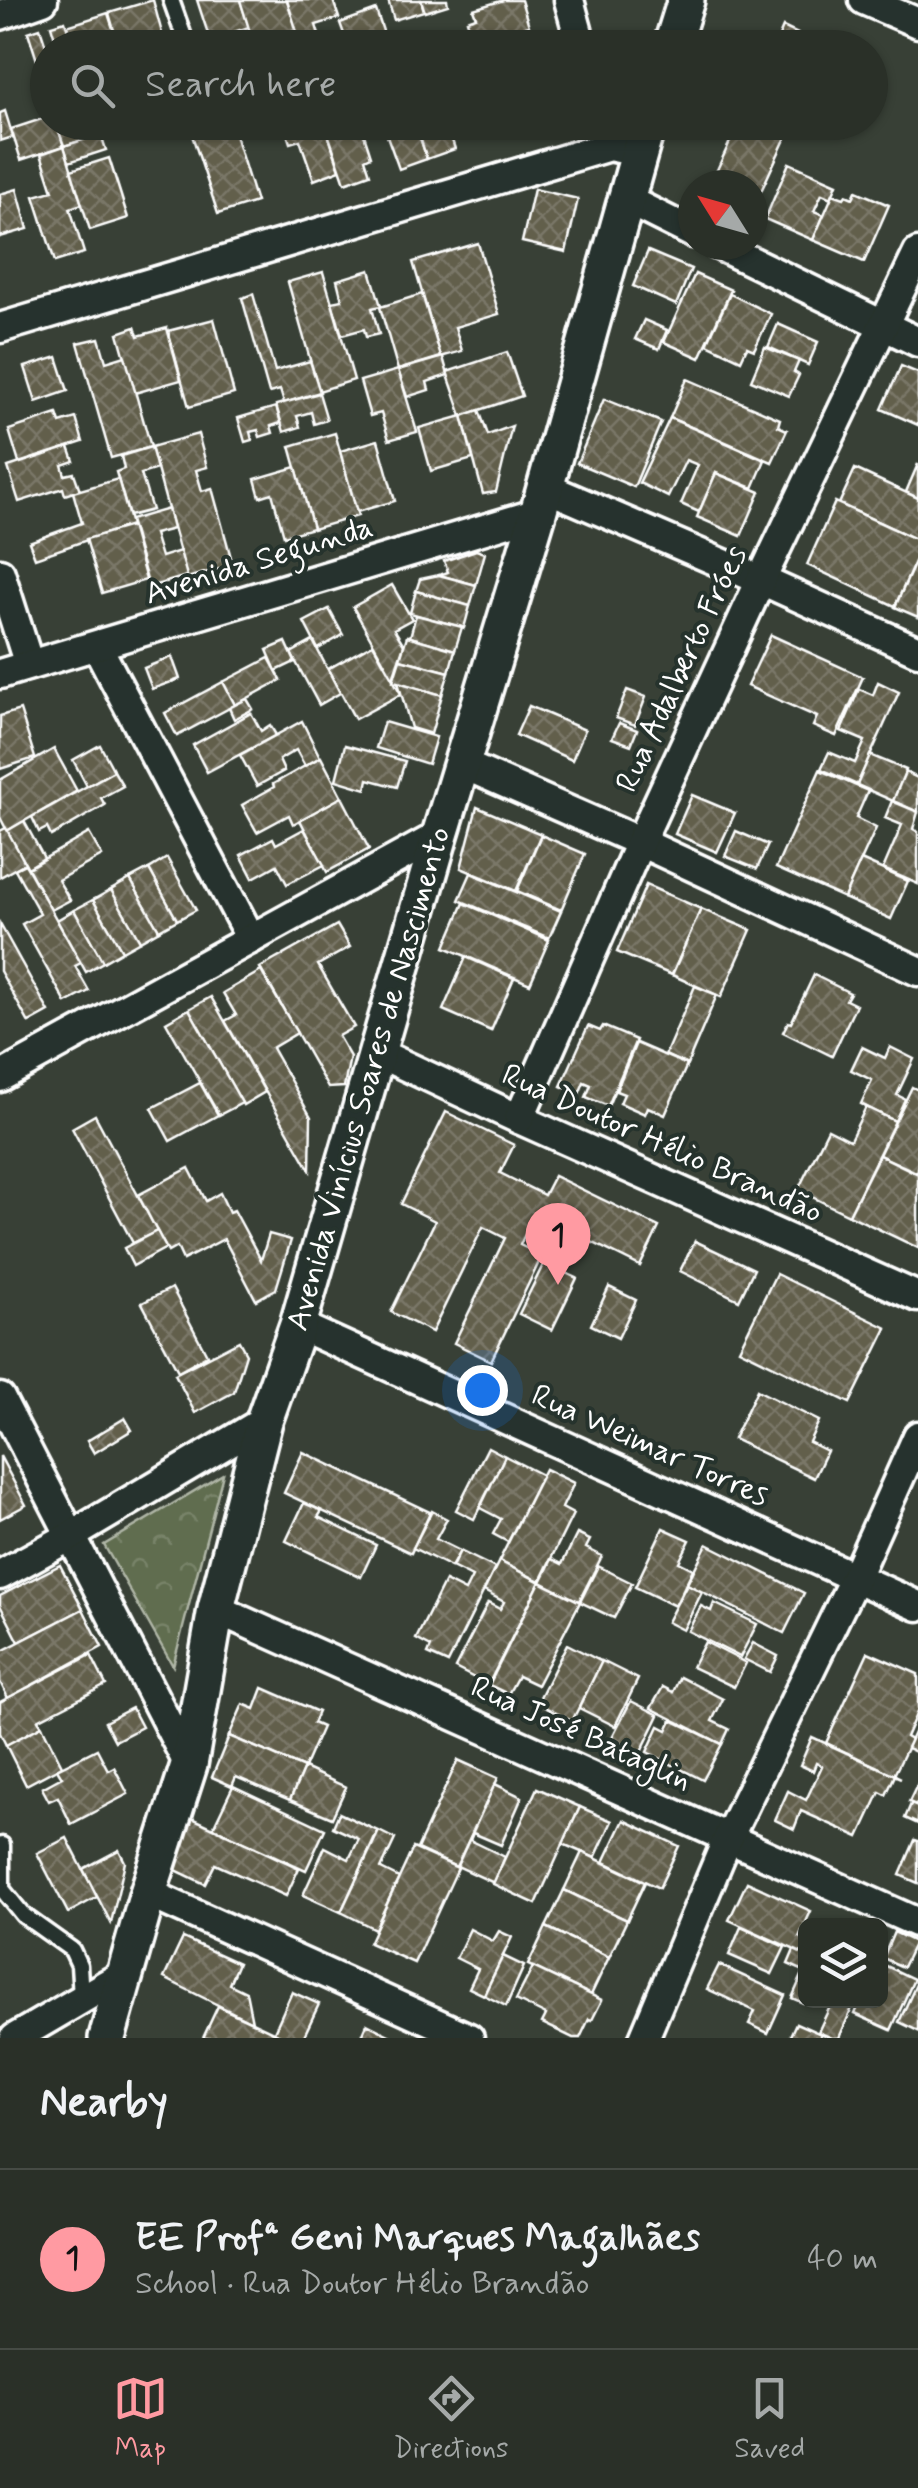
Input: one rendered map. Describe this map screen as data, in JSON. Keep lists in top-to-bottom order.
{
  "streets": {
    "street": [
      "Avenida Segunda",
      "Rua Adalberto Fróes",
      "Avenida Vinícius Soares de Nascimento",
      "Rua Doutor Hélio Brandão",
      "Rua Weimar Torres",
      "Rua José Bataglin"
    ]
  },
  "crossings": [
    ["Avenida Segunda", "Avenida Vinícius Soares de Nascimento"],
    ["Rua Adalberto Fróes", "Rua Doutor Hélio Brandão"],
    ["Avenida Vinícius Soares de Nascimento", "Rua Doutor Hélio Brandão"],
    ["Avenida Vinícius Soares de Nascimento", "Rua Weimar Torres"],
    ["Avenida Vinícius Soares de Nascimento", "Rua José Bataglin"]
  ],
  "north": "top left",
  "page": {
    "search": "Search here",
    "pins": "1",
    "heading": "Nearby",
    "list": [
      {
        "mark": "1",
        "name": "EE Profª Geni Marques Magalhães",
        "note": "School · Rua Doutor Hélio Brandão",
        "value": "40 m"
      }
    ],
    "nav": ["Map", "Directions", "Saved"]
  }
}
